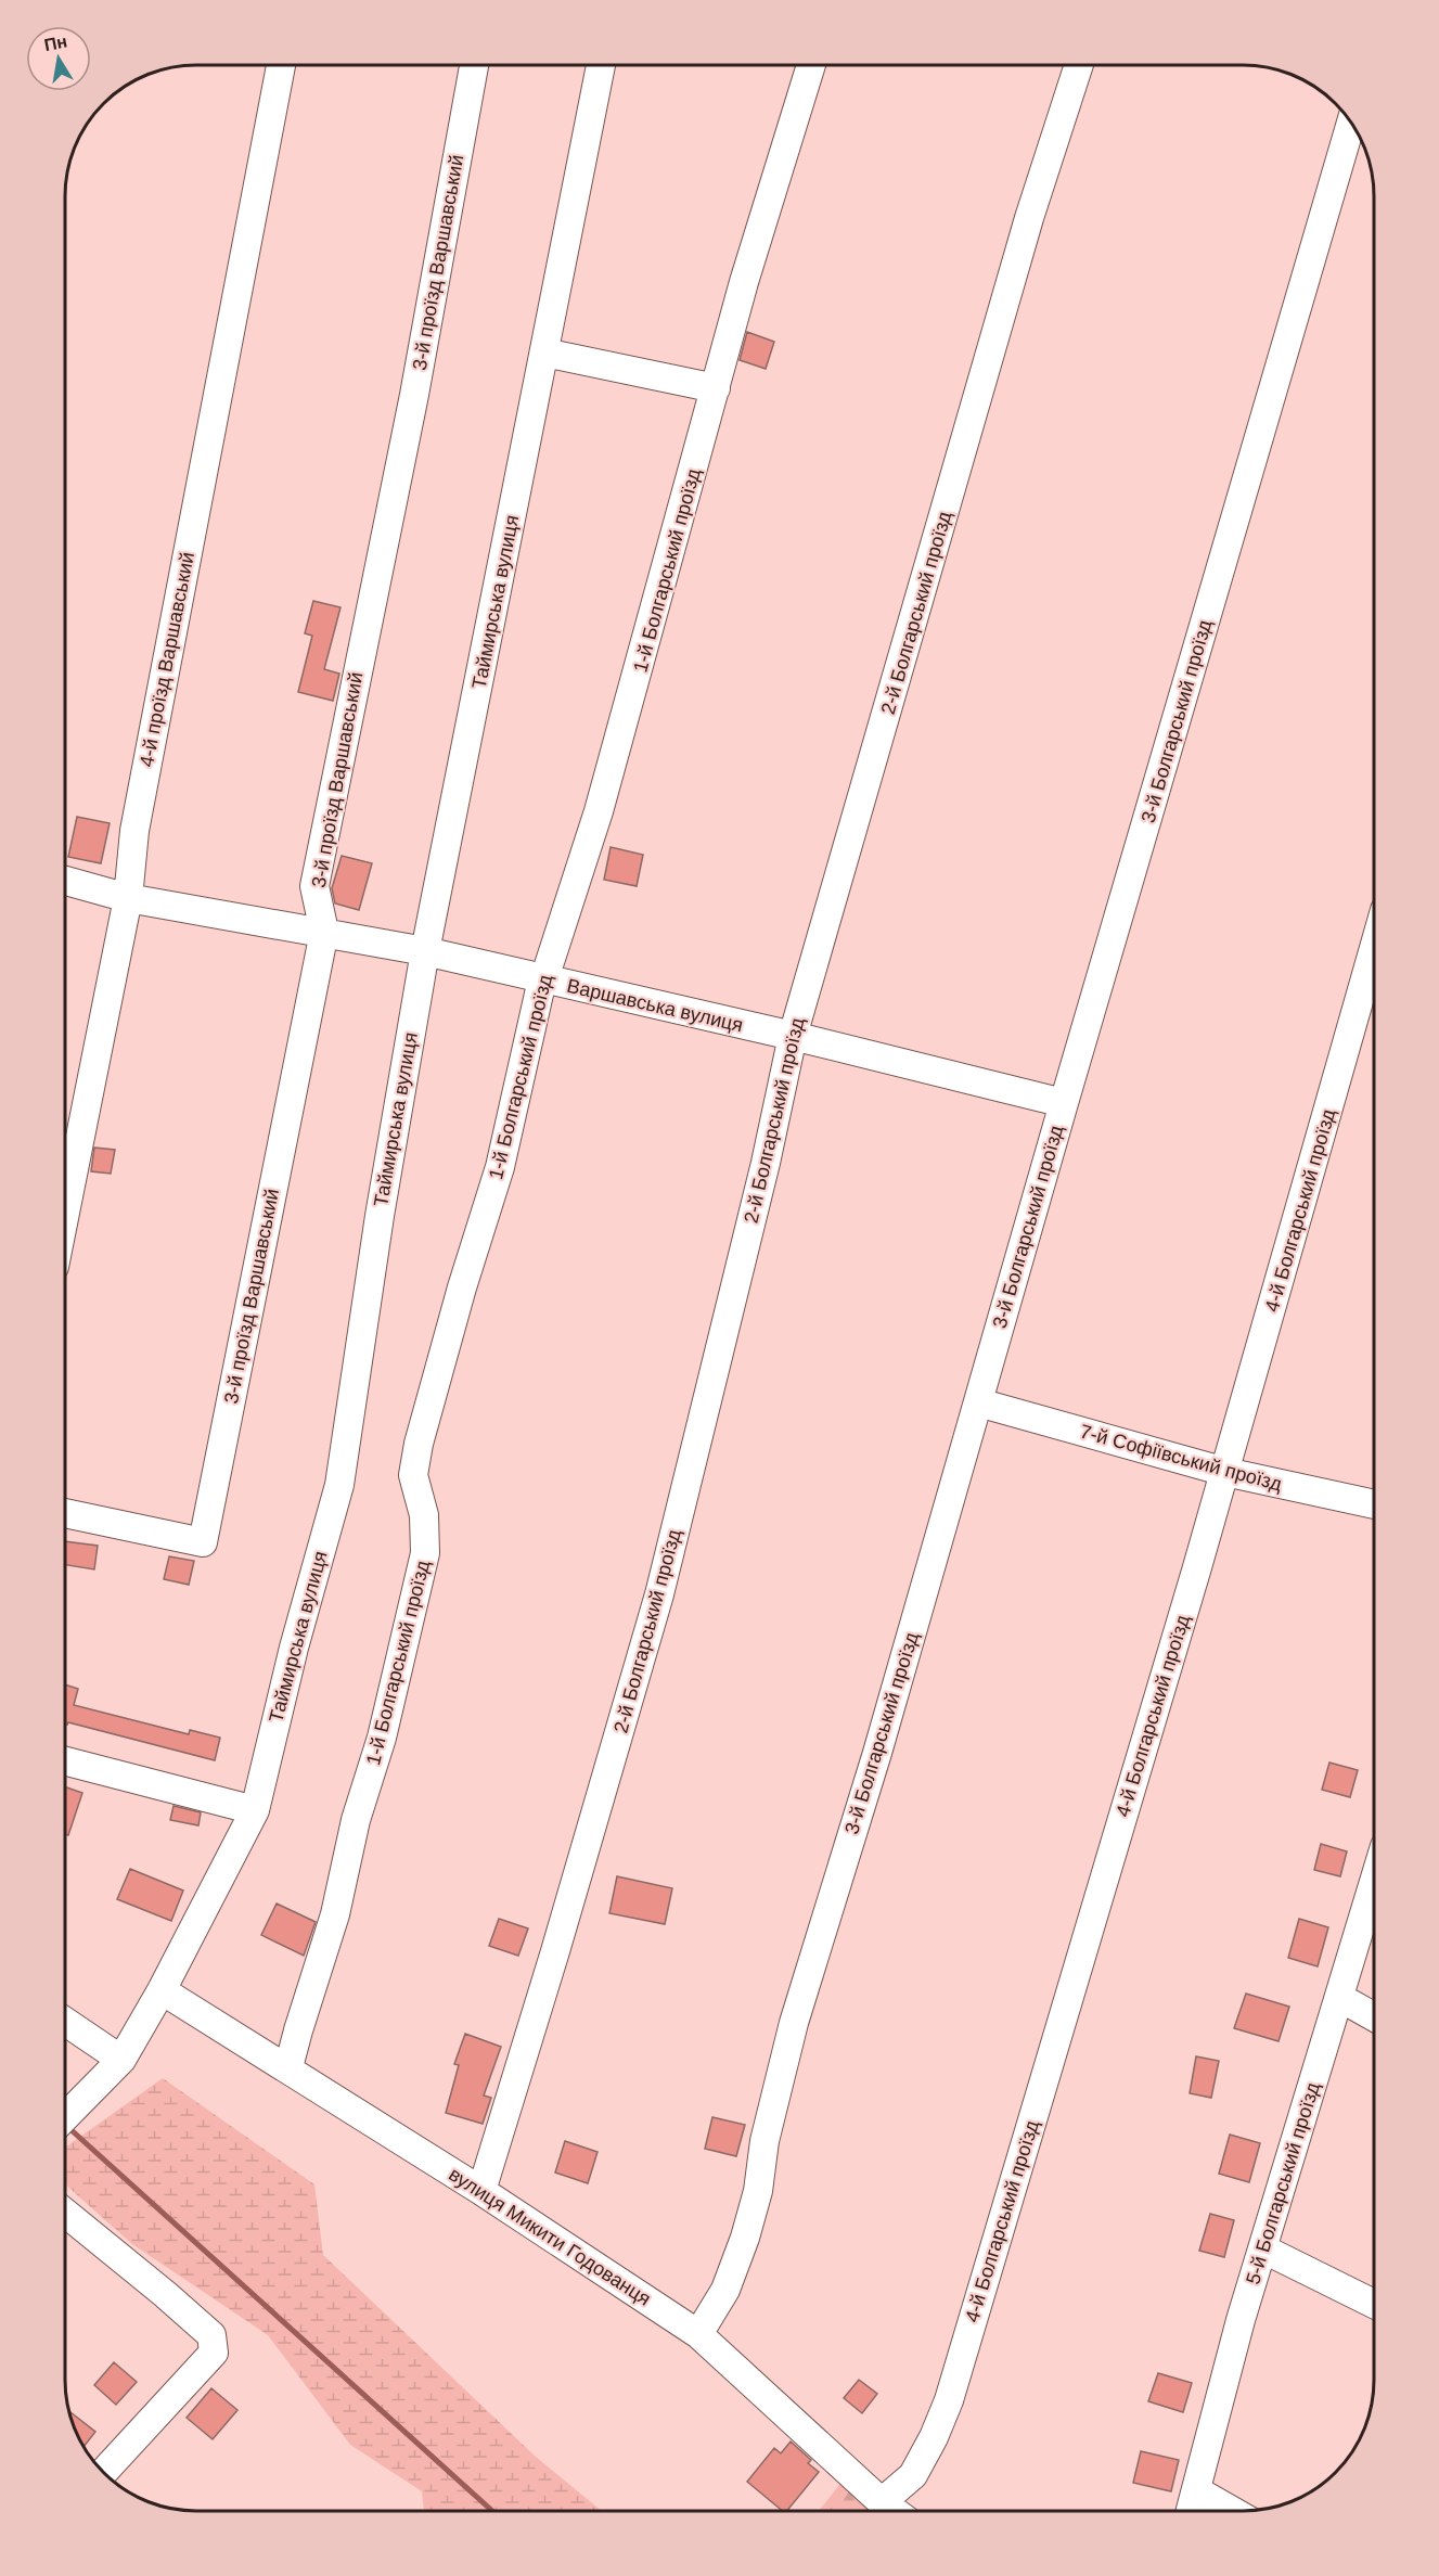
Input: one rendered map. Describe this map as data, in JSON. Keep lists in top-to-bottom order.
{
  "streets": {
    "street": [
      "3-й проїзд Варшавський",
      "1-й Болгарський проїзд",
      "Таймирська вулиця",
      "2-й Болгарський проїзд",
      "4-й проїзд Варшавський",
      "3-й Болгарський проїзд",
      "Варшавська вулиця",
      "4-й Болгарський проїзд",
      "7-й Софіївський проїзд",
      "5-й Болгарський проїзд",
      "вулиця Микити Годованця"
    ]
  },
  "crossings": [
    ["3-й проїзд Варшавський", "Варшавська вулиця"],
    ["1-й Болгарський проїзд", "Варшавська вулиця"],
    ["1-й Болгарський проїзд", "вулиця Микити Годованця"],
    ["Таймирська вулиця", "Варшавська вулиця"],
    ["Таймирська вулиця", "вулиця Микити Годованця"],
    ["2-й Болгарський проїзд", "Варшавська вулиця"],
    ["2-й Болгарський проїзд", "вулиця Микити Годованця"],
    ["4-й проїзд Варшавський", "Варшавська вулиця"],
    ["3-й Болгарський проїзд", "Варшавська вулиця"],
    ["3-й Болгарський проїзд", "7-й Софіївський проїзд"],
    ["3-й Болгарський проїзд", "вулиця Микити Годованця"],
    ["4-й Болгарський проїзд", "7-й Софіївський проїзд"],
    ["4-й Болгарський проїзд", "вулиця Микити Годованця"]
  ],
  "north": "top"
}
